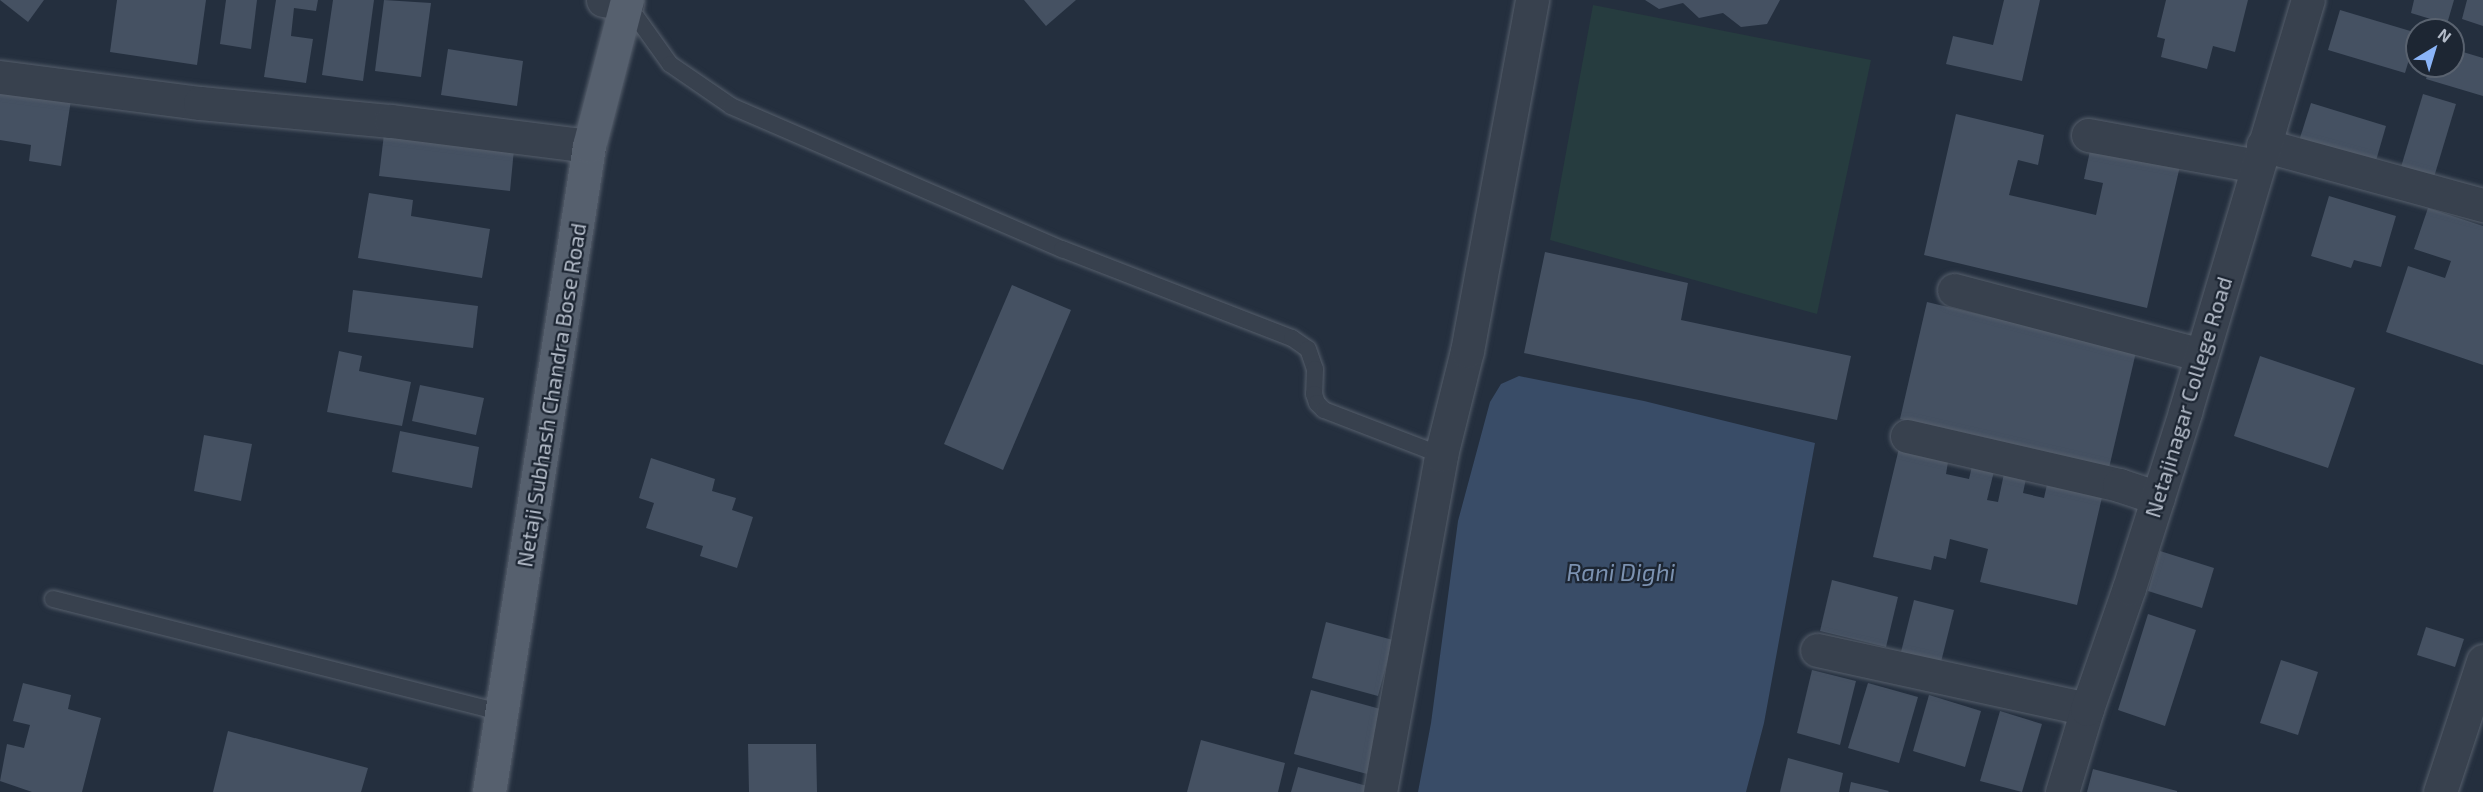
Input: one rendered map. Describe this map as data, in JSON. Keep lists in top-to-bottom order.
{
  "streets": {
    "main road": ["Netaji Subhash Chandra Bose Road"],
    "street": ["Netajinagar College Road"]
  },
  "water": ["Rani Dighi"],
  "north": "top right"
}
